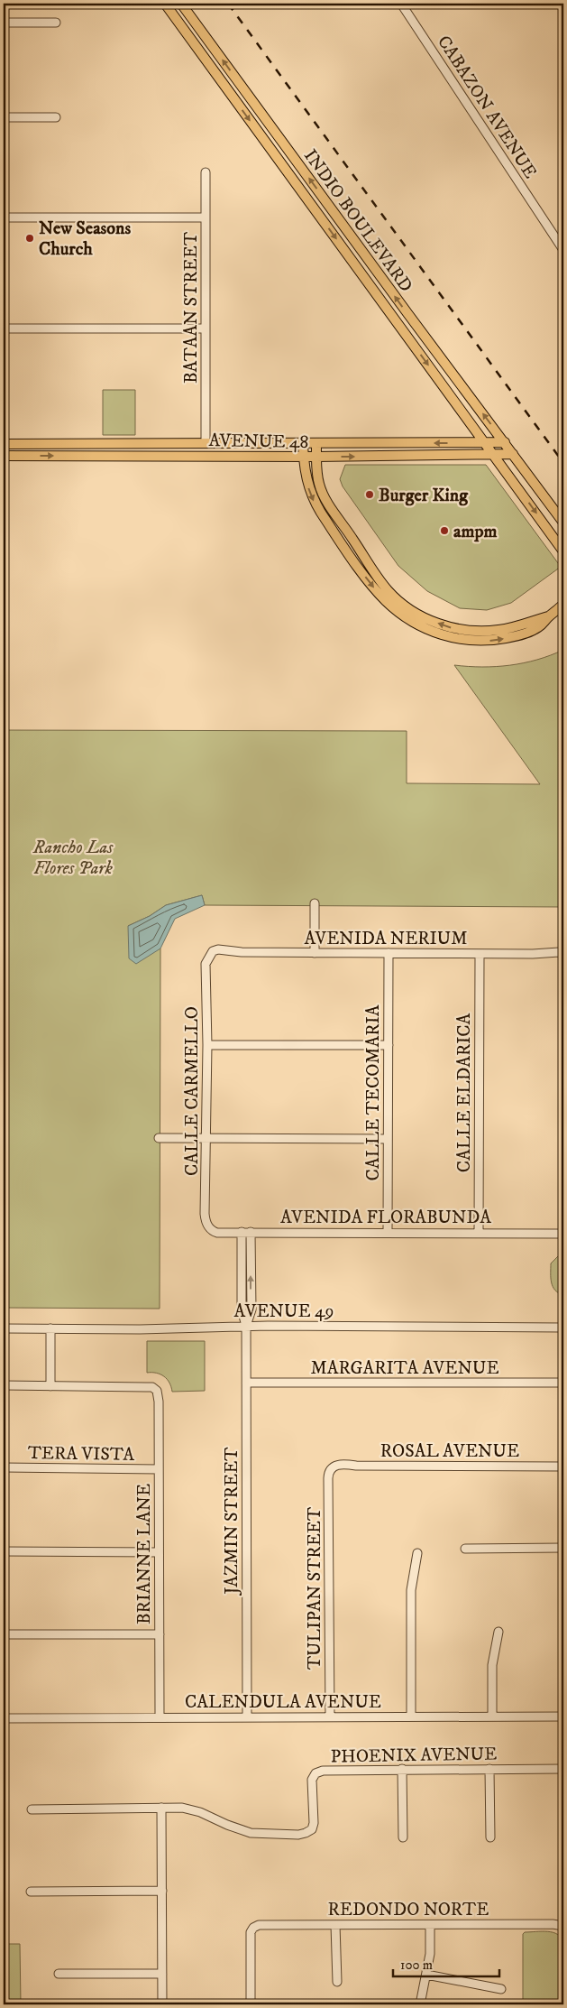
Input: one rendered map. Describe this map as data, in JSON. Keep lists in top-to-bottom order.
{
  "streets": {
    "main road": ["INDIO BOULEVARD", "AVENUE 48"],
    "street": [
      "CABAZON AVENUE",
      "BATAAN STREET",
      "AVENIDA NERIUM",
      "CALLE CARMELLO",
      "CALLE TECOMARIA",
      "CALLE ELDARICA",
      "AVENIDA FLORABUNDA",
      "AVENUE 49",
      "MARGARITA AVENUE",
      "ROSAL AVENUE",
      "TERA VISTA",
      "JAZMIN STREET",
      "BRIANNE LANE",
      "TULIPAN STREET",
      "CALENDULA AVENUE",
      "PHOENIX AVENUE",
      "REDONDO NORTE"
    ]
  },
  "crossings": [
    ["INDIO BOULEVARD", "AVENUE 48"],
    ["BATAAN STREET", "AVENUE 48"],
    ["AVENIDA NERIUM", "CALLE CARMELLO"],
    ["AVENIDA NERIUM", "CALLE TECOMARIA"],
    ["AVENIDA NERIUM", "CALLE ELDARICA"],
    ["CALLE CARMELLO", "AVENIDA FLORABUNDA"],
    ["CALLE TECOMARIA", "AVENIDA FLORABUNDA"],
    ["CALLE ELDARICA", "AVENIDA FLORABUNDA"],
    ["AVENUE 49", "JAZMIN STREET"],
    ["MARGARITA AVENUE", "JAZMIN STREET"],
    ["ROSAL AVENUE", "TULIPAN STREET"],
    ["TERA VISTA", "BRIANNE LANE"],
    ["JAZMIN STREET", "CALENDULA AVENUE"],
    ["BRIANNE LANE", "CALENDULA AVENUE"],
    ["TULIPAN STREET", "CALENDULA AVENUE"]
  ],
  "parks": ["Rancho Las Flores Park"],
  "places": ["New Seasons Church", "Burger King", "ampm"],
  "scale_bar": "100 m"
}
